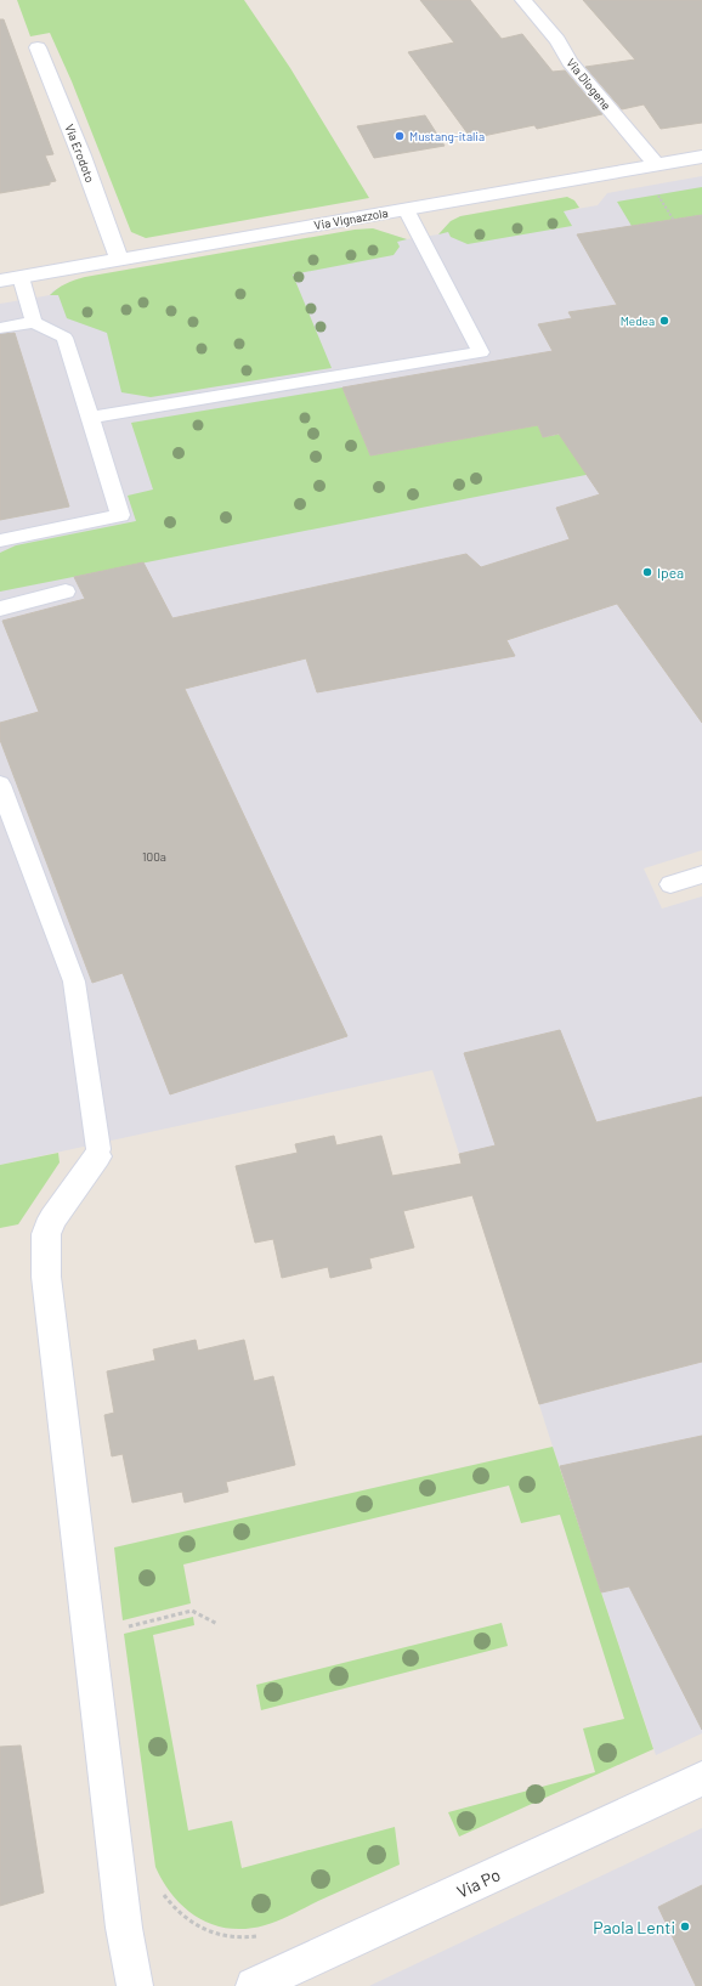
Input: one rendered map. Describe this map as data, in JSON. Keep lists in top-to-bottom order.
{
  "streets": {
    "street": [
      "Via Diogene",
      "Via Erodoto",
      "Via Vignazzola",
      "Via Po"
    ]
  },
  "crossings": [
    ["Via Diogene", "Via Vignazzola"],
    ["Via Erodoto", "Via Vignazzola"]
  ],
  "places": [
    "Mustang-italia",
    "Medea",
    "Ipea",
    "Paola Lenti"
  ],
  "house_numbers": ["100a"]
}
